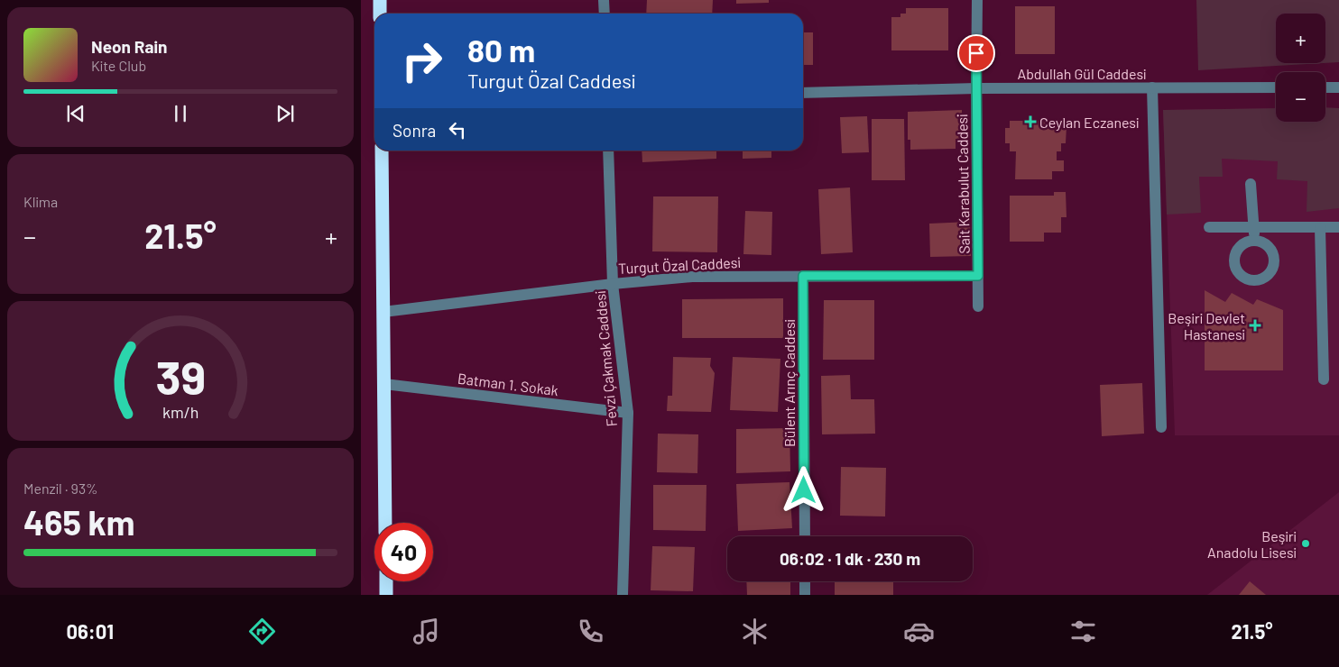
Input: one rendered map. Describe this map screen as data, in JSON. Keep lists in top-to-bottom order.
{
  "streets": {
    "street": [
      "Abdullah Gül Caddesi",
      "Sait Karabulut Caddesi",
      "Turgut Özal Caddesi",
      "Fevzi Çakmak Caddesi",
      "Bülent Arınç Caddesi",
      "Batman 1. Sokak"
    ]
  },
  "crossings": [
    ["Abdullah Gül Caddesi", "Sait Karabulut Caddesi"],
    ["Sait Karabulut Caddesi", "Turgut Özal Caddesi"],
    ["Turgut Özal Caddesi", "Fevzi Çakmak Caddesi"],
    ["Turgut Özal Caddesi", "Bülent Arınç Caddesi"],
    ["Fevzi Çakmak Caddesi", "Batman 1. Sokak"]
  ],
  "places": {
    "health": ["Ceylan Eczanesi", "Beşiri Devlet Hastanesi"],
    "other": ["Beşiri Anadolu Lisesi"]
  },
  "page": {
    "map_buttons": ["+", "−"],
    "turn": ["80 m", "Turgut Özal Caddesi"],
    "song": ["Neon Rain", "Kite Club"],
    "then": "Sonra",
    "tile": [
      "Klima",
      ["Menzil · 93%", "465 km"]
    ],
    "heat": ["−", "21.5°", "+"],
    "limit": "40",
    "trip": "06:02 · 1 dk · 230 m",
    "tabs": ["06:01", "21.5°"],
    "gauge": ["39", "km/h"]
  }
}
